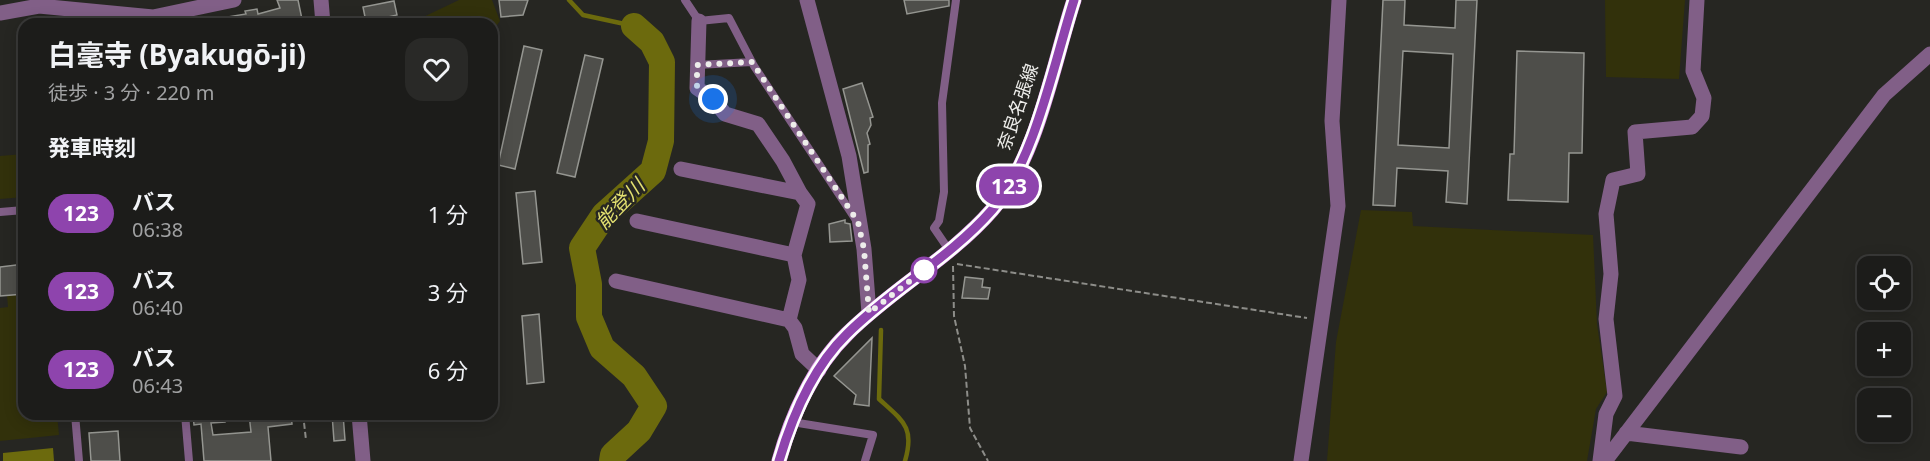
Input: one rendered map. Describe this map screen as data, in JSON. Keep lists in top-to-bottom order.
{
  "streets": {
    "main road": ["奈良名張線"]
  },
  "water": ["能登川"],
  "lines": ["bus line 123"],
  "page": {
    "on_map": "123",
    "heading": [
      ["白毫寺 (Byakugō-ji)", "徒歩 · 3 分 · 220 m"],
      "発車時刻"
    ],
    "list": [
      {
        "mark": "123",
        "name": "バス",
        "note": "06:38",
        "value": "1 分"
      },
      {
        "mark": "123",
        "name": "バス",
        "note": "06:40",
        "value": "3 分"
      },
      {
        "mark": "123",
        "name": "バス",
        "note": "06:43",
        "value": "6 分"
      }
    ],
    "map_buttons": ["+", "−"]
  }
}
